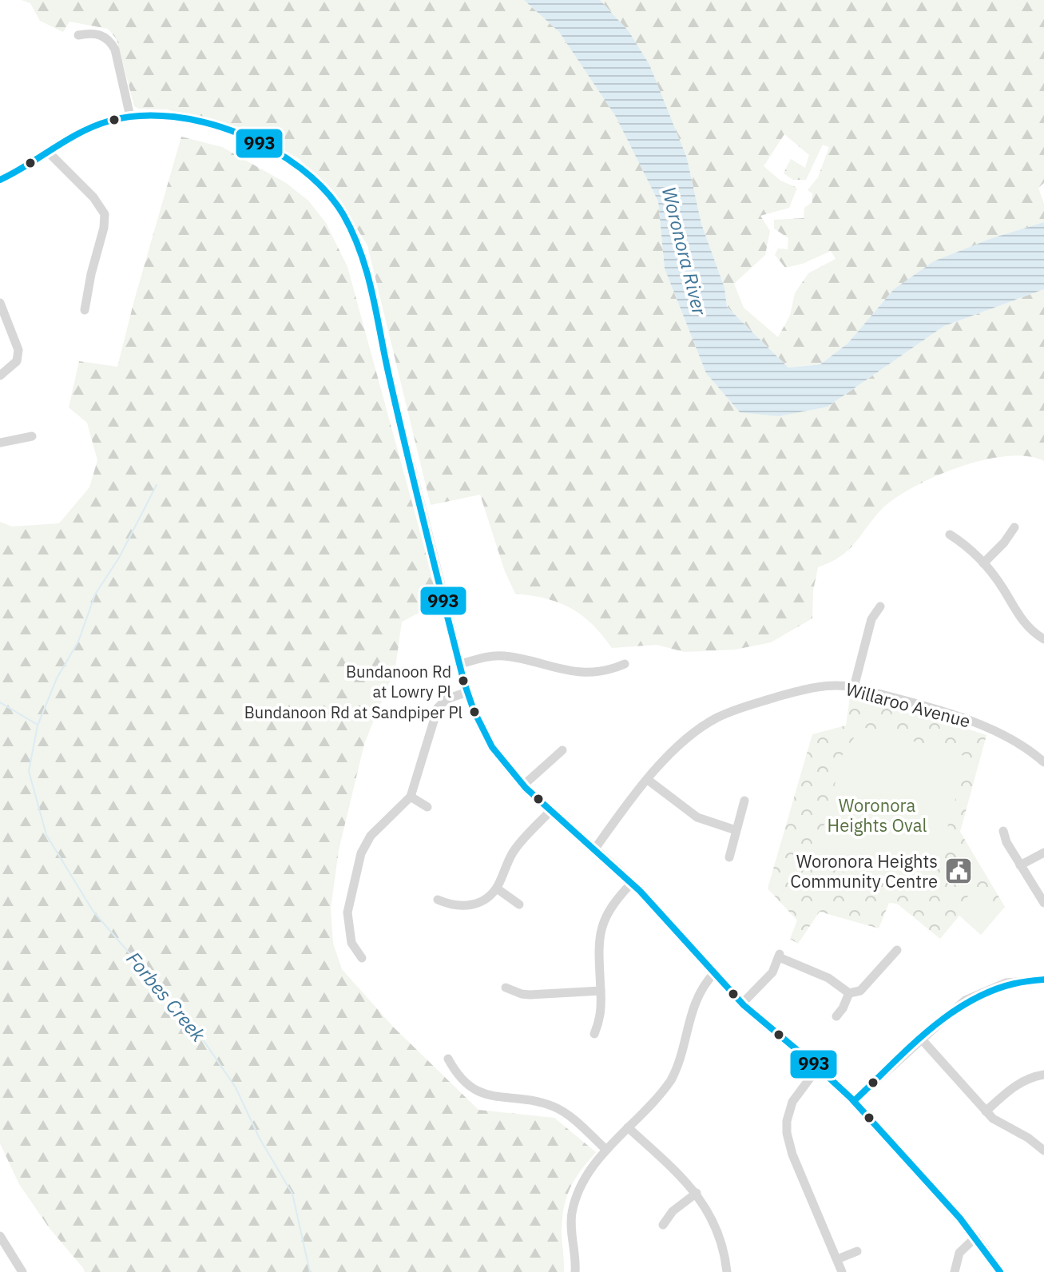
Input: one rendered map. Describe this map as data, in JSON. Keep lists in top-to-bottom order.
{
  "streets": {
    "street": ["Willaroo Avenue"]
  },
  "water": ["Woronora River", "Forbes Creek"],
  "parks": ["Woronora Heights Oval"],
  "places": {
    "other": ["Bundanoon Rd at Lowry Pl", "Bundanoon Rd at Sandpiper Pl"],
    "public building": ["Woronora Heights Community Centre"]
  },
  "lines": ["transit line 993"]
}
